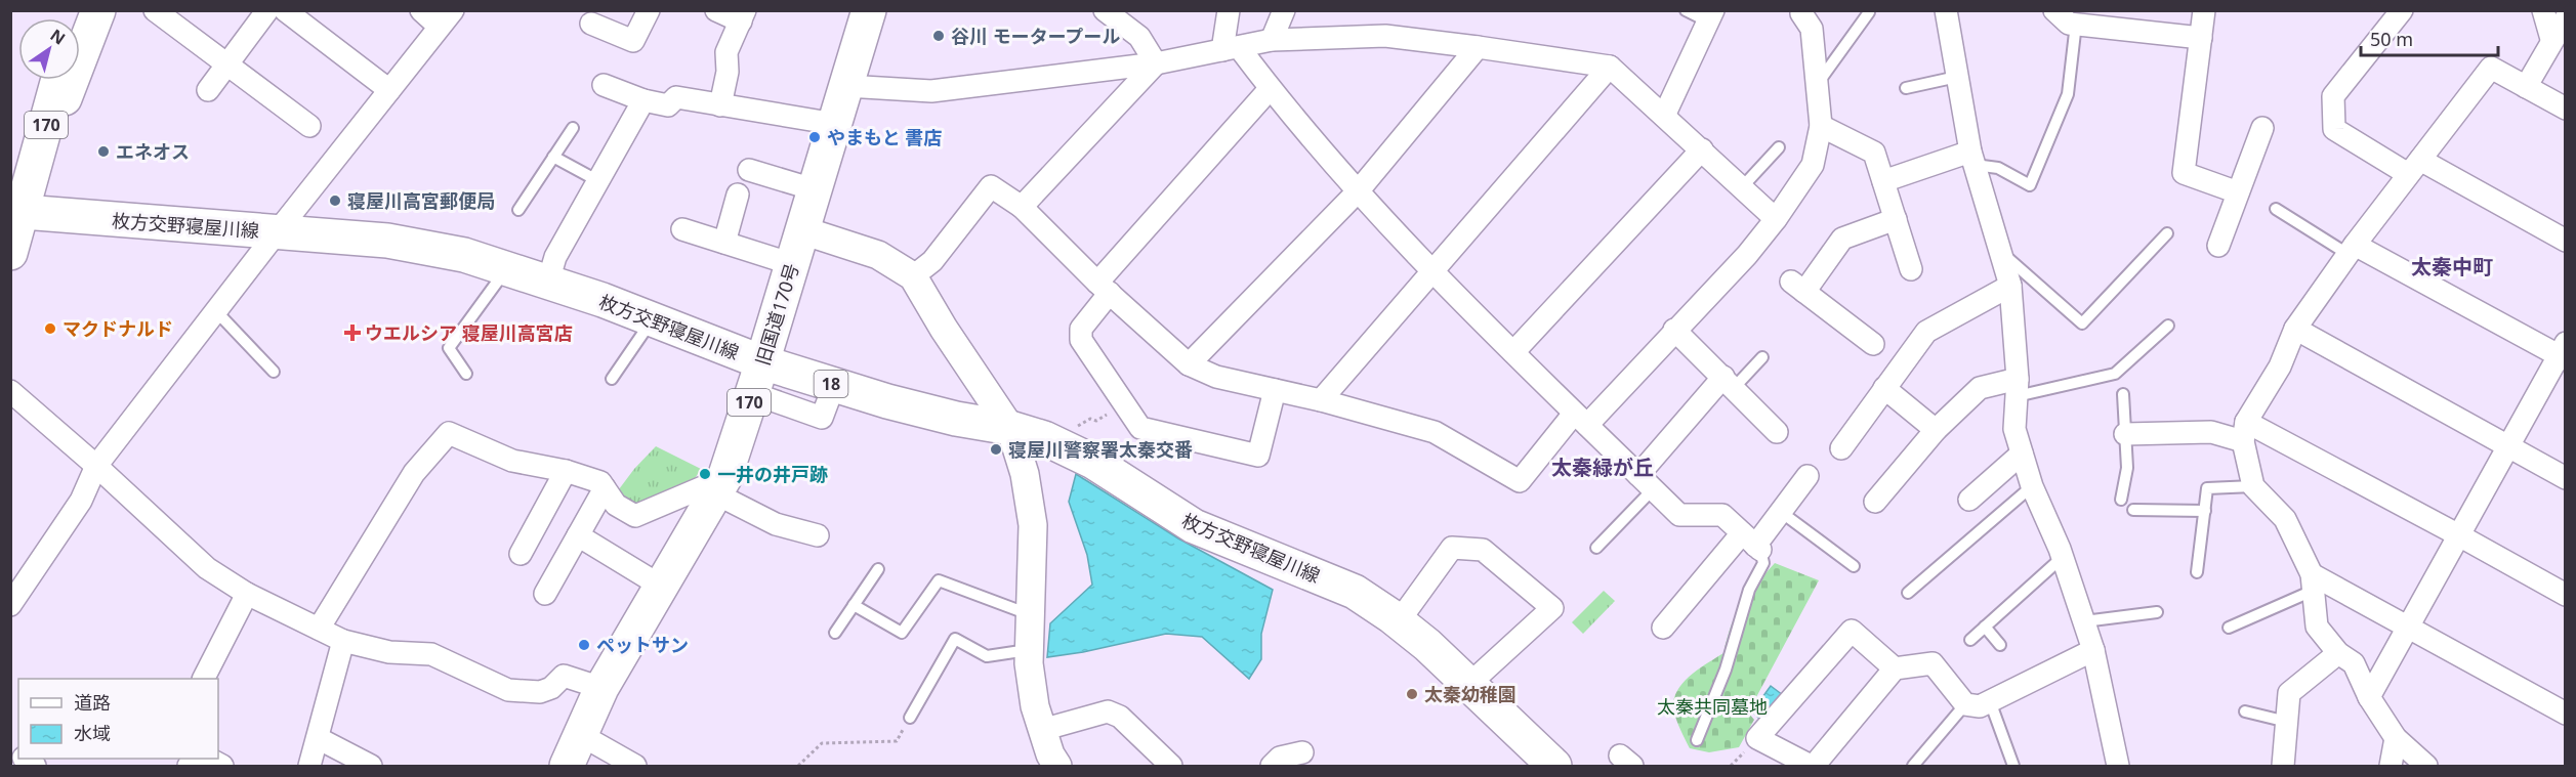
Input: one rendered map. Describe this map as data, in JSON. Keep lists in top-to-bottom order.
{
  "streets": {
    "main road": [
      "170",
      "枚方交野寝屋川線",
      "旧国道170号",
      "18"
    ]
  },
  "crossings": [
    ["170", "枚方交野寝屋川線"],
    ["枚方交野寝屋川線", "旧国道170号"]
  ],
  "districts": ["太秦中町", "太秦緑が丘"],
  "parks": ["太秦共同墓地"],
  "places": {
    "other": [
      "谷川 モータープール",
      "やまもと 書店",
      "エネオス",
      "寝屋川高宮郵便局",
      "マクドナルド",
      "寝屋川警察署太秦交番",
      "一井の井戸跡",
      "ペットサン",
      "太秦幼稚園"
    ],
    "health": ["ウエルシア 寝屋川高宮店"]
  },
  "legend": ["道路", "水域"],
  "scale_bar": "50 m",
  "north": "top right"
}
